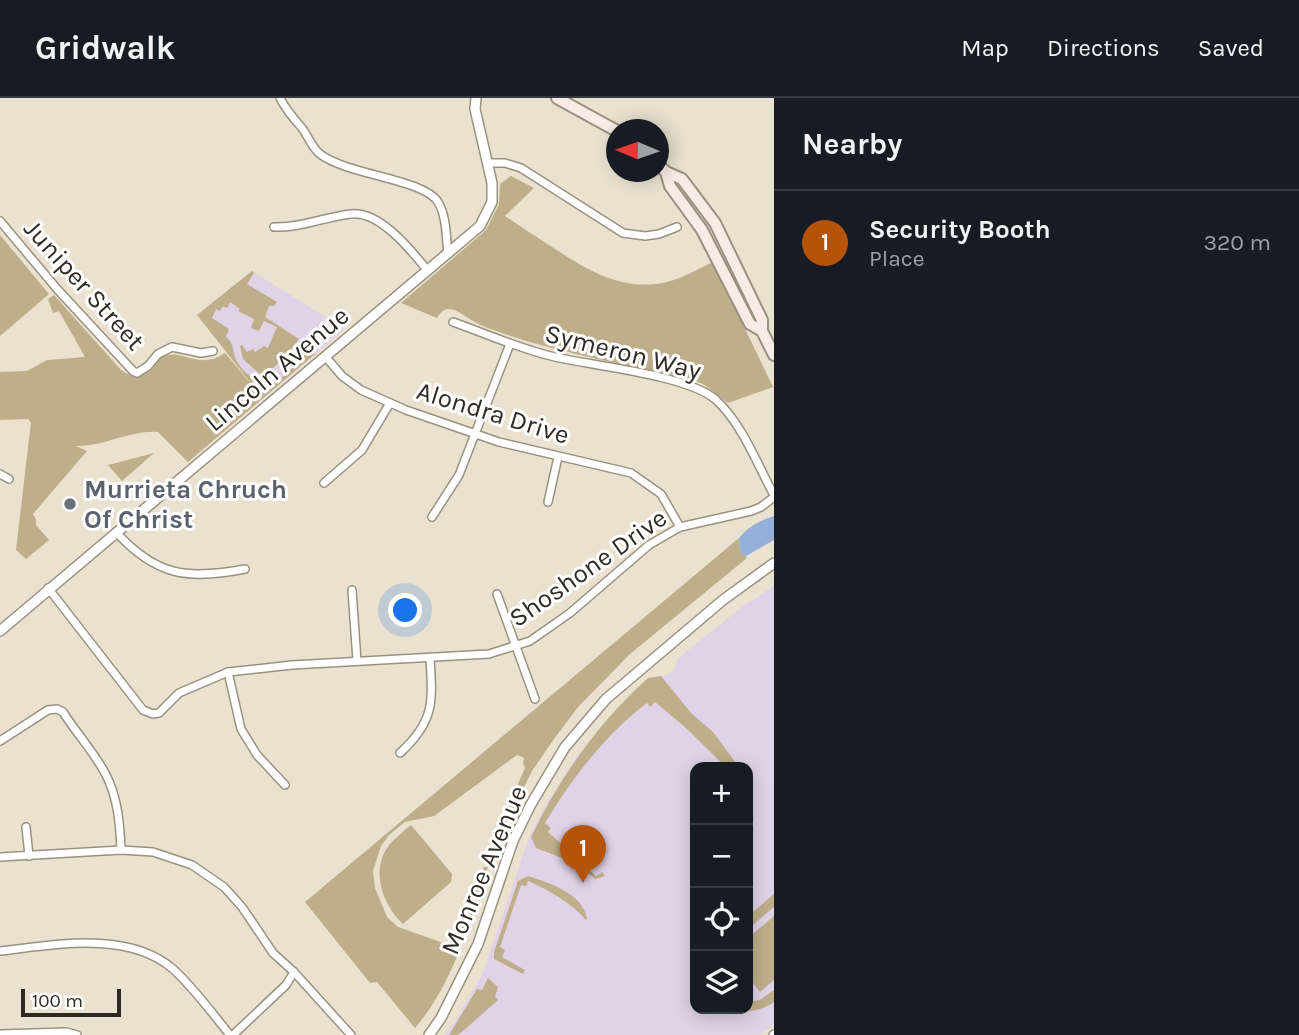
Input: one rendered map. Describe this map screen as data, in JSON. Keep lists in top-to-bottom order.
{
  "streets": {
    "street": [
      "Juniper Street",
      "Symeron Way",
      "Lincoln Avenue",
      "Alondra Drive",
      "Shoshone Drive",
      "Monroe Avenue"
    ]
  },
  "crossings": [
    ["Symeron Way", "Shoshone Drive"],
    ["Lincoln Avenue", "Alondra Drive"],
    ["Lincoln Avenue", "Shoshone Drive"],
    ["Alondra Drive", "Shoshone Drive"]
  ],
  "places": ["Murrieta Chruch Of Christ"],
  "scale_bar": "100 m",
  "north": "left",
  "page": {
    "header": "Gridwalk",
    "nav": ["Map", "Directions", "Saved"],
    "heading": "Nearby",
    "list": [
      {
        "mark": "1",
        "name": "Security Booth",
        "note": "Place",
        "value": "320 m"
      }
    ],
    "map_buttons": ["+", "−"],
    "pins": "1",
    "scale": "100 m"
  }
}
